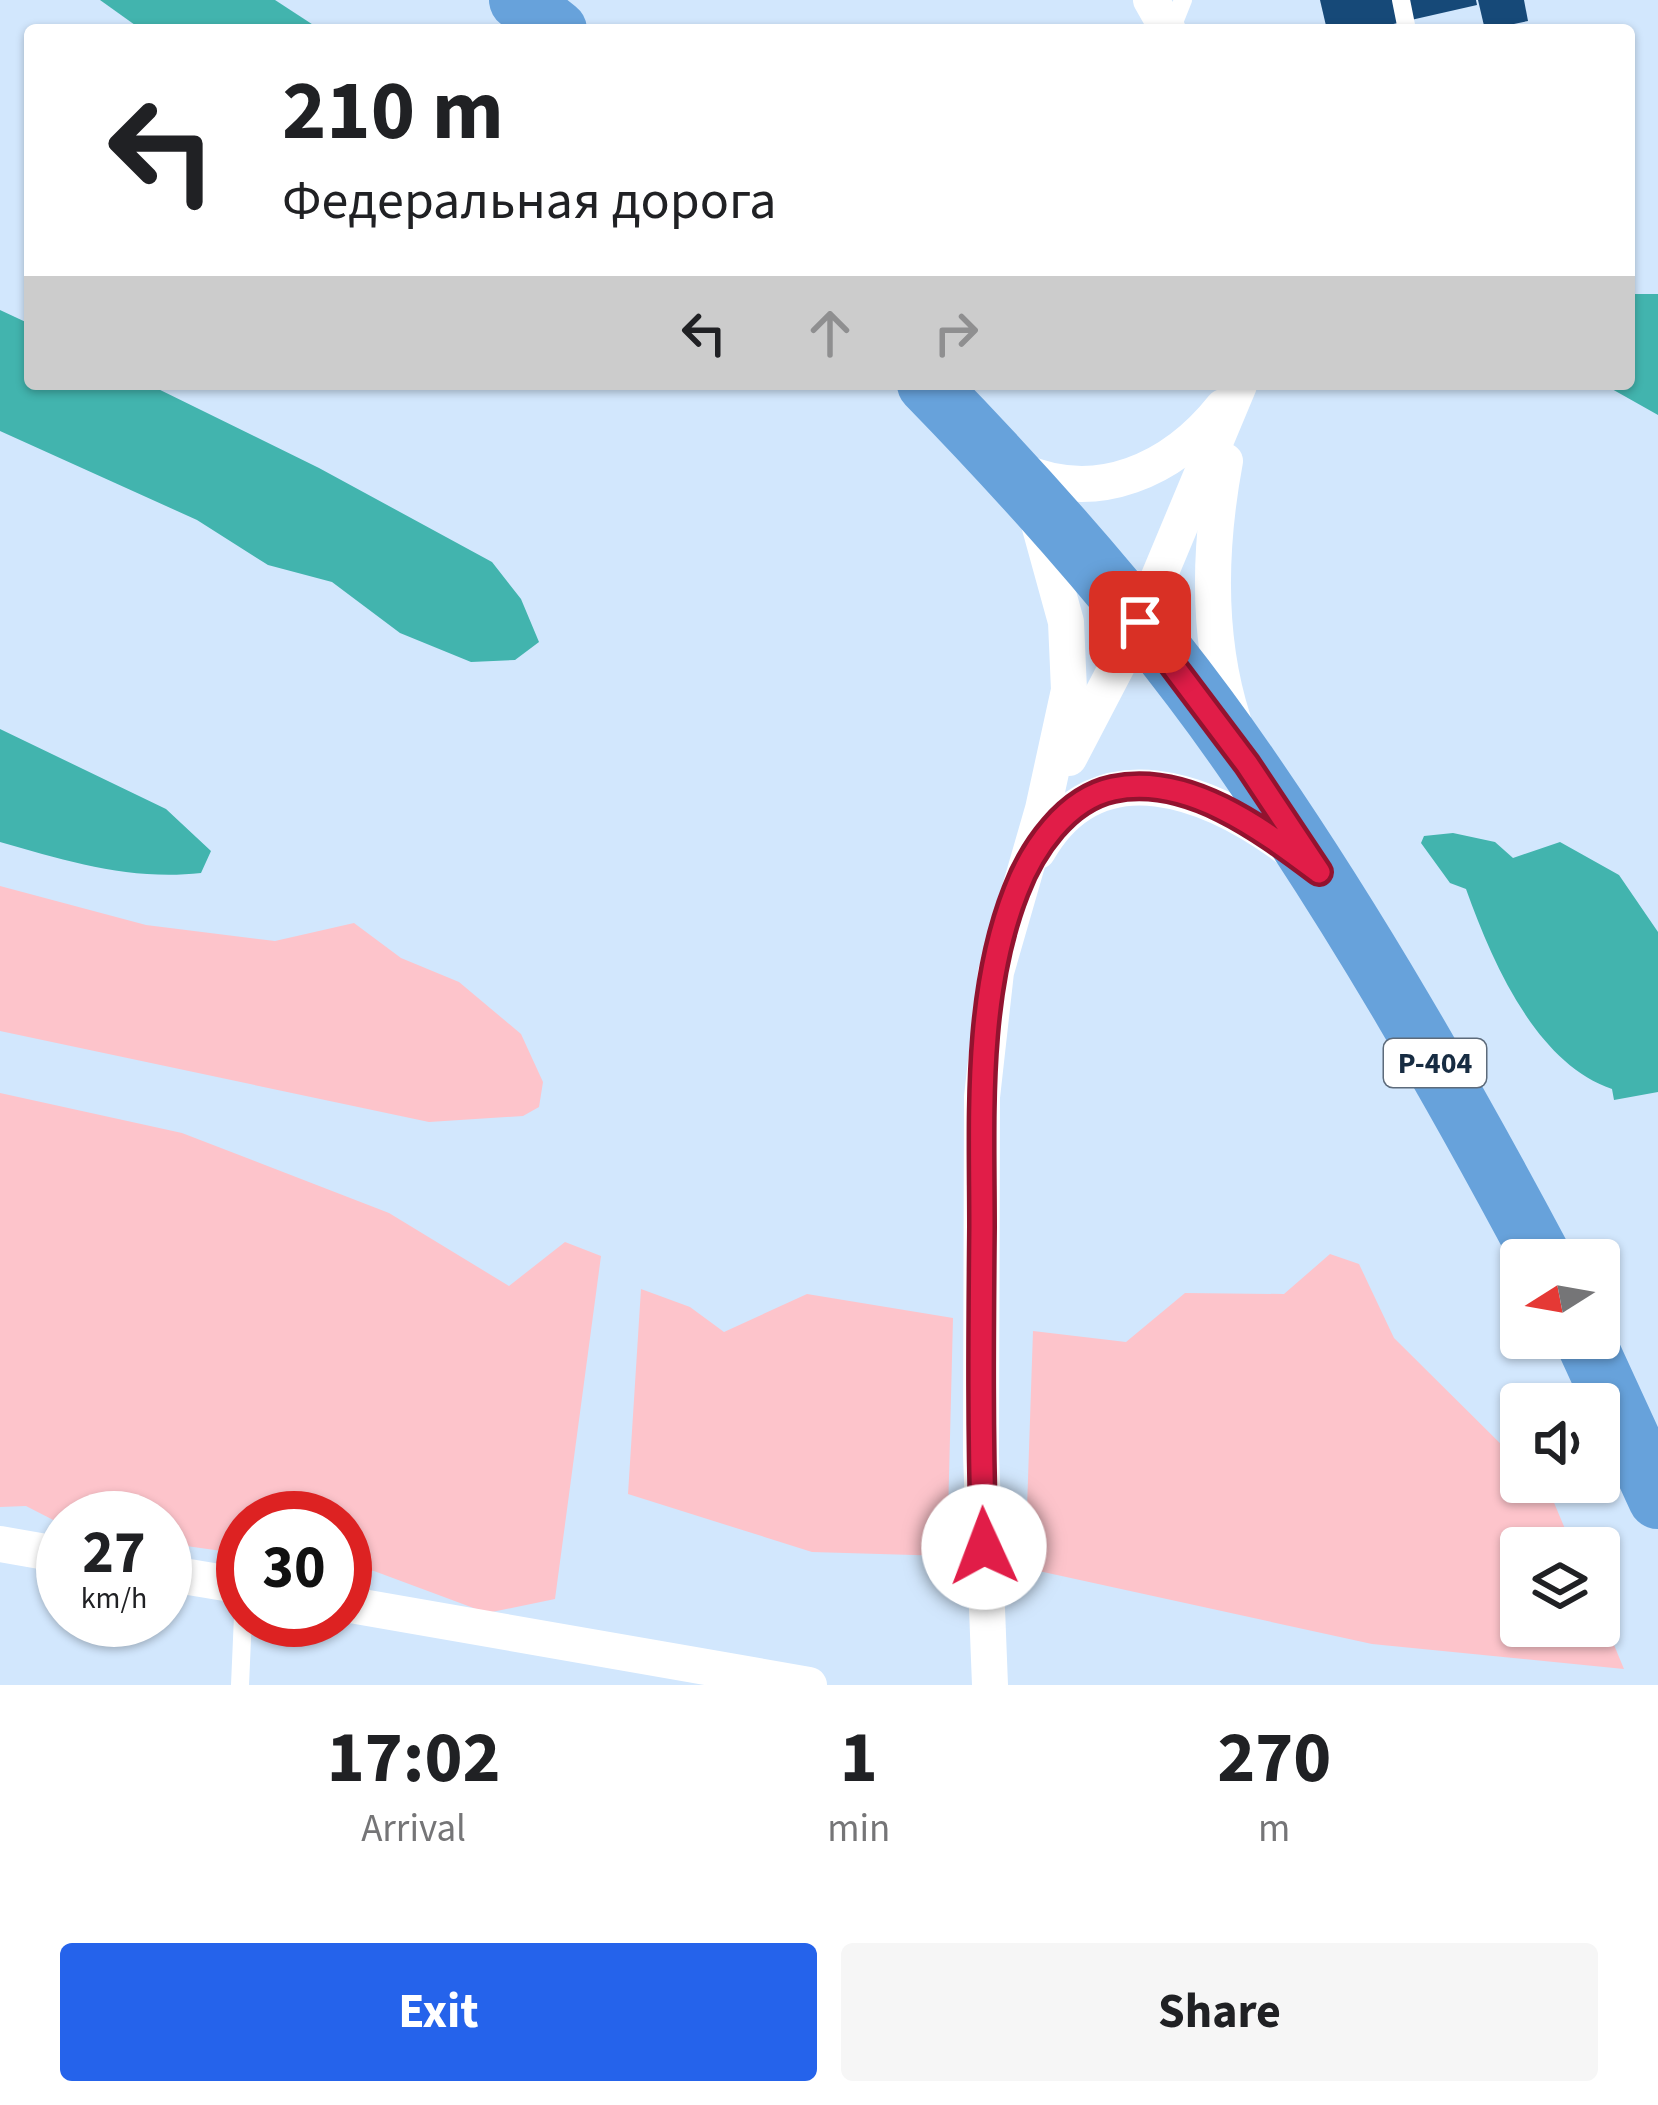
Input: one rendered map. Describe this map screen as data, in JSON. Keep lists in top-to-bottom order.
{
  "streets": {
    "highway": ["Р-404"]
  },
  "north": "left",
  "page": {
    "turn": ["210 m", "Федеральная дорога"],
    "speed": "27 km/h",
    "limit": "30",
    "eta": [
      "17:02",
      "Arrival",
      "1",
      "min",
      "270",
      "m"
    ],
    "buttons": ["Exit", "Share"]
  }
}
